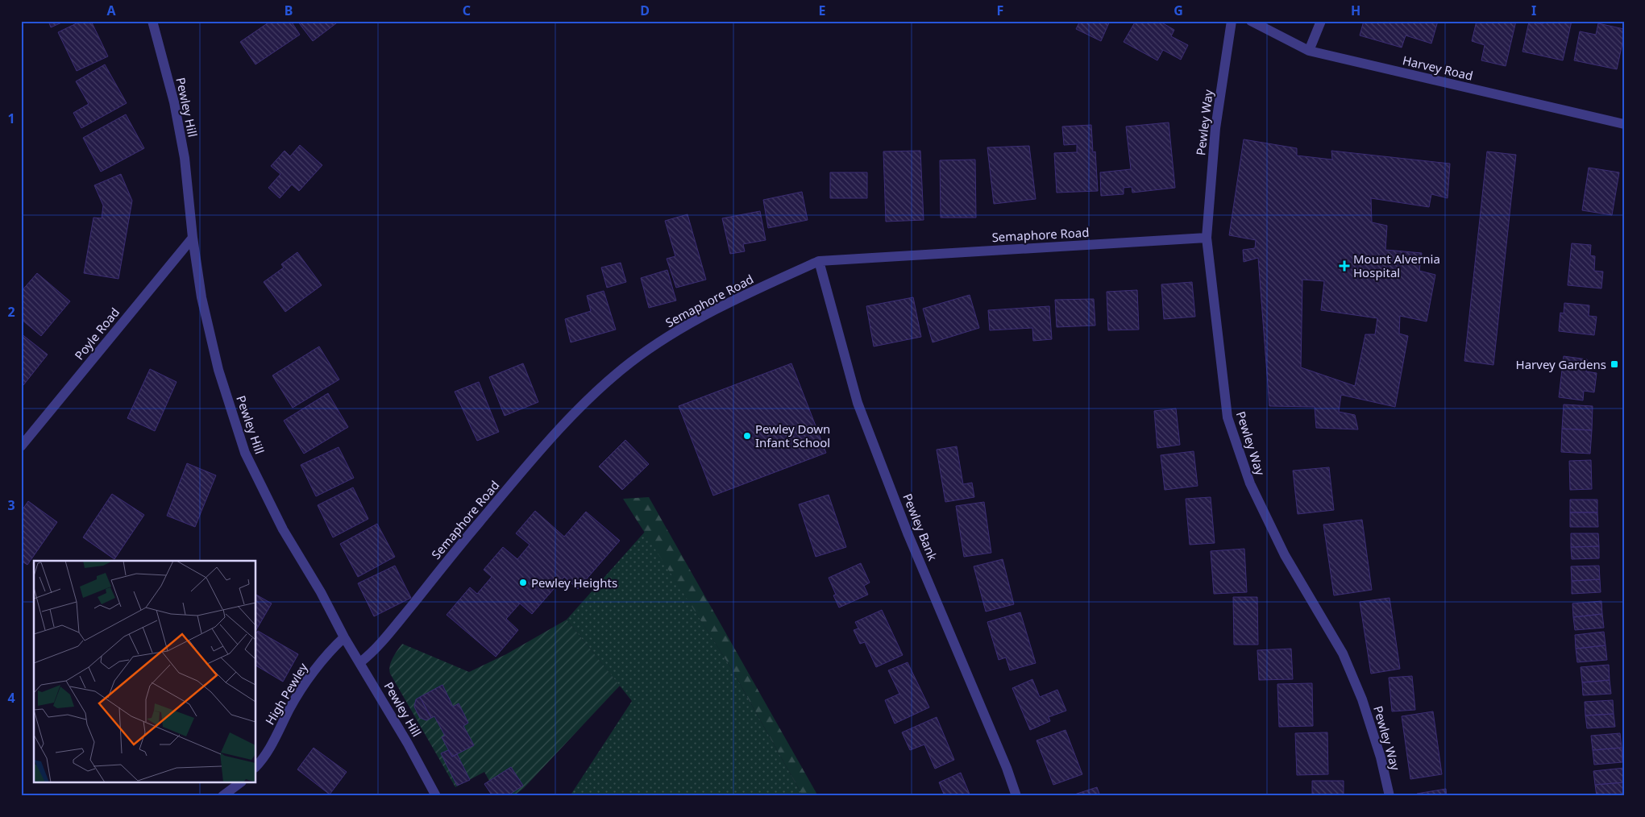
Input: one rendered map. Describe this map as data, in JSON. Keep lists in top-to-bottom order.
{
  "streets": {
    "street": [
      "Harvey Road",
      "Pewley Hill",
      "Pewley Way",
      "Semaphore Road",
      "Poyle Road",
      "Pewley Bank",
      "High Pewley"
    ]
  },
  "crossings": [
    ["Pewley Hill", "Semaphore Road"],
    ["Pewley Hill", "Poyle Road"],
    ["Pewley Hill", "High Pewley"],
    ["Pewley Way", "Semaphore Road"],
    ["Semaphore Road", "Pewley Bank"]
  ],
  "places": {
    "health": ["Mount Alvernia Hospital"],
    "transit": ["Harvey Gardens"],
    "other": ["Pewley Down Infant School", "Pewley Heights"]
  },
  "grid": {
    "columns": [
      "A",
      "B",
      "C",
      "D",
      "E",
      "F",
      "G",
      "H",
      "I"
    ],
    "rows": [
      "1",
      "2",
      "3",
      "4"
    ]
  }
}
